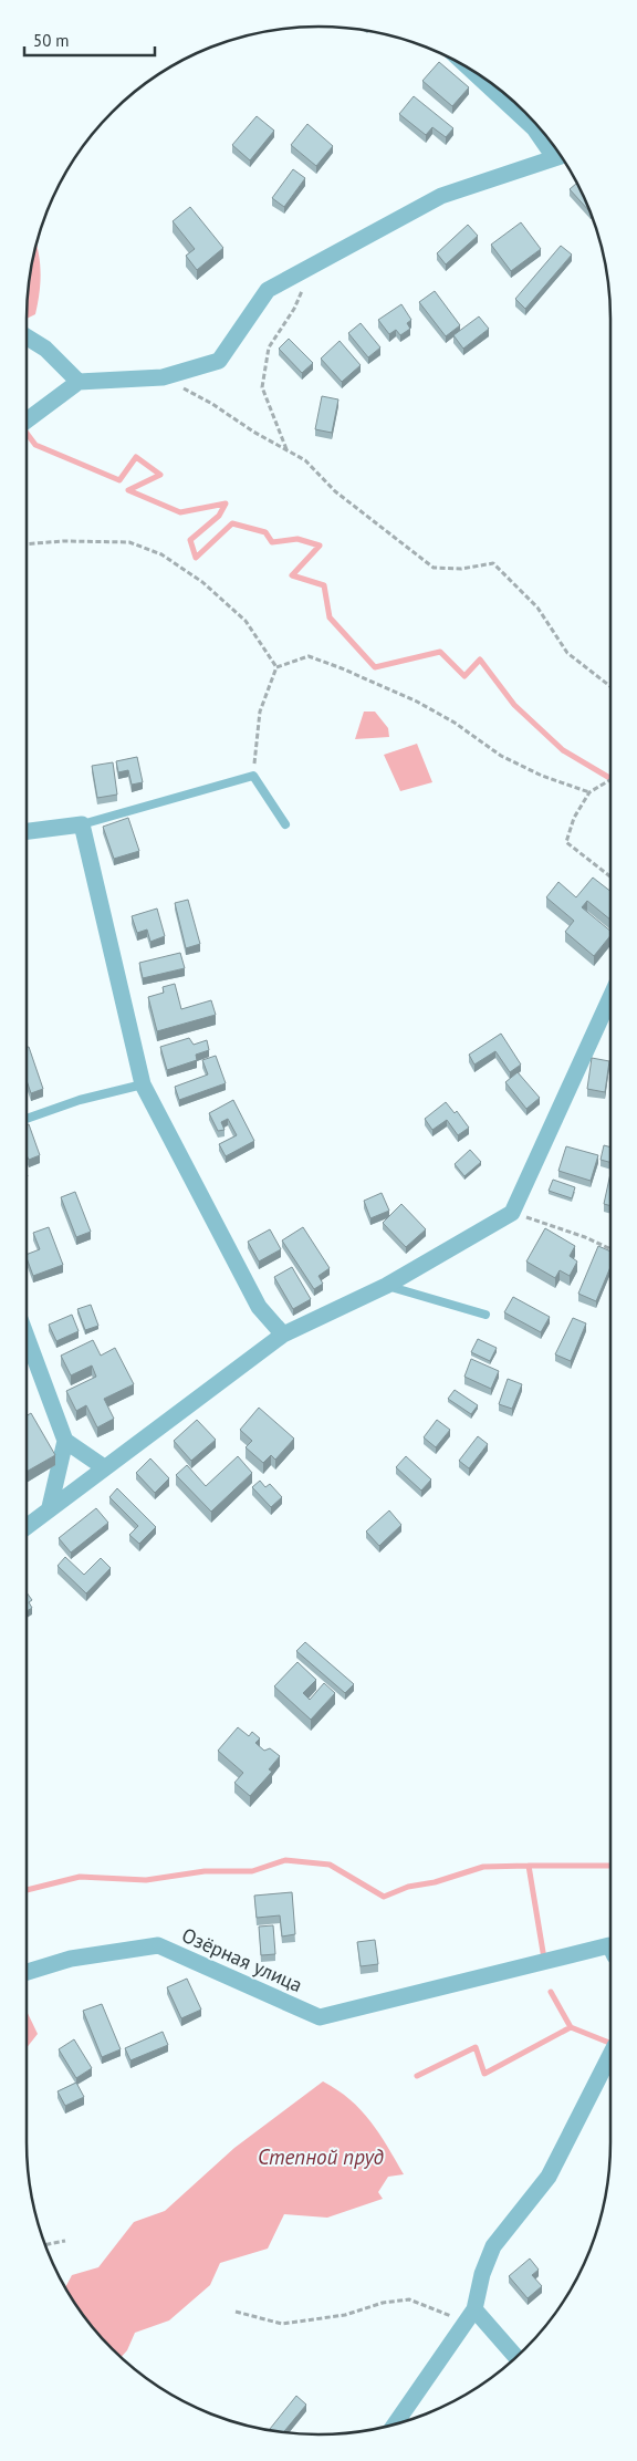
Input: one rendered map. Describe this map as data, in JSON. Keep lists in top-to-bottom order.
{
  "streets": {
    "street": ["Озёрная улица"]
  },
  "water": ["Степной пруд"],
  "scale_bar": "50 m"
}
